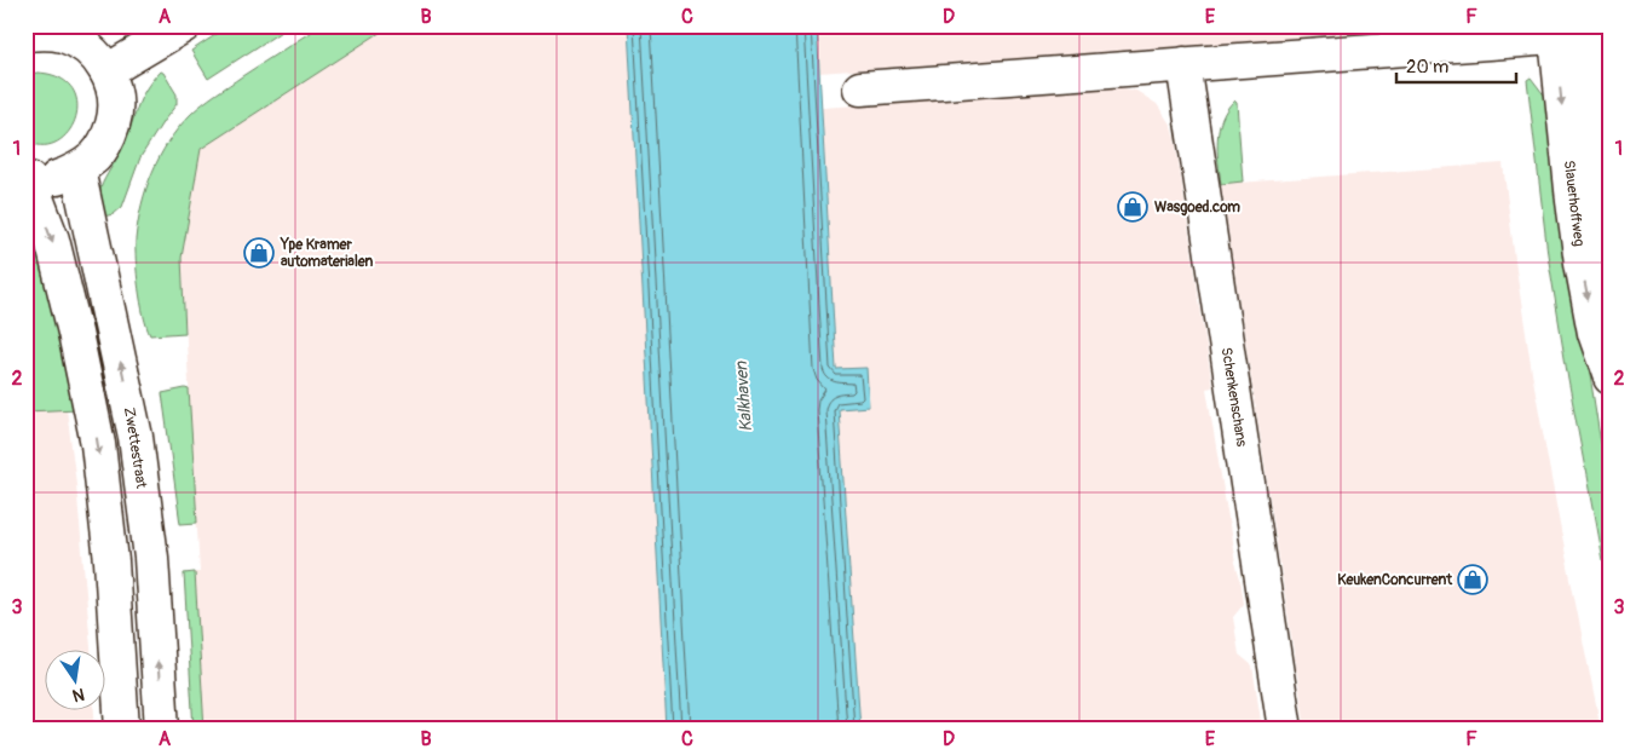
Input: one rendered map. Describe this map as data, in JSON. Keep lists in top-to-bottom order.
{
  "streets": {
    "street": ["Slauerhoffweg", "Schenkenschans", "Zwettestraat"]
  },
  "water": ["Kalkhaven"],
  "places": {
    "shop": ["Wasgoed.com", "Ype Kramer automaterialen", "KeukenConcurrent"]
  },
  "scale_bar": "20 m",
  "north": "bottom",
  "grid": {
    "columns": [
      "A",
      "B",
      "C",
      "D",
      "E",
      "F"
    ],
    "rows": ["1", "2", "3"]
  }
}
